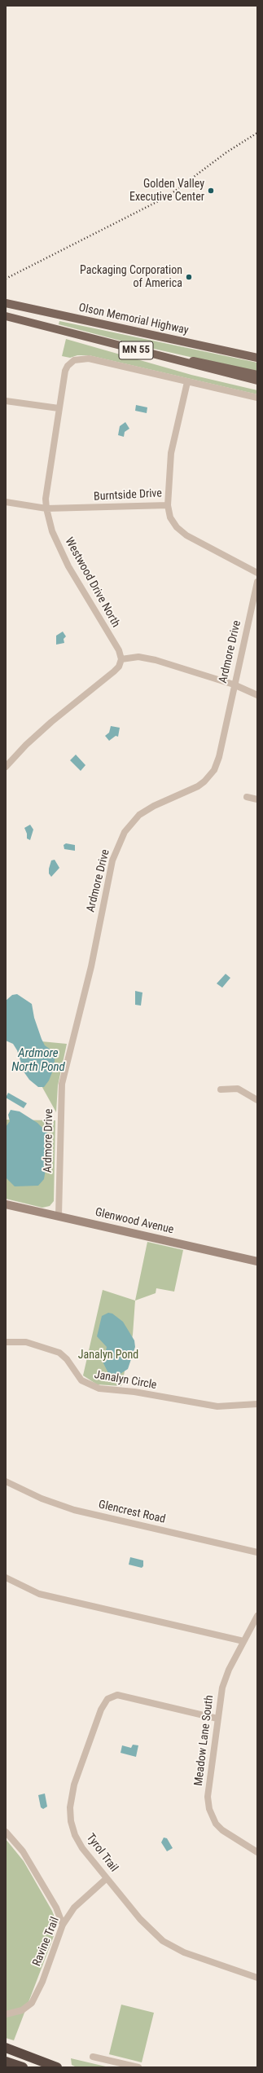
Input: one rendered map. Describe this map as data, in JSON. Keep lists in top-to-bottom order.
{
  "streets": {
    "main road": ["Olson Memorial Highway", "MN 55"],
    "street": [
      "Burntside Drive",
      "Westwood Drive North",
      "Ardmore Drive",
      "Glenwood Avenue",
      "Janalyn Circle",
      "Glencrest Road",
      "Meadow Lane South",
      "Tyrol Trail",
      "Ravine Trail"
    ]
  },
  "crossings": [
    ["Burntside Drive", "Westwood Drive North"],
    ["Ardmore Drive", "Glenwood Avenue"],
    ["Meadow Lane South", "Tyrol Trail"],
    ["Tyrol Trail", "Ravine Trail"]
  ],
  "water": ["Ardmore North Pond"],
  "parks": ["Janalyn Pond"],
  "places": ["Golden Valley Executive Center", "Packaging Corporation of America"]
}
